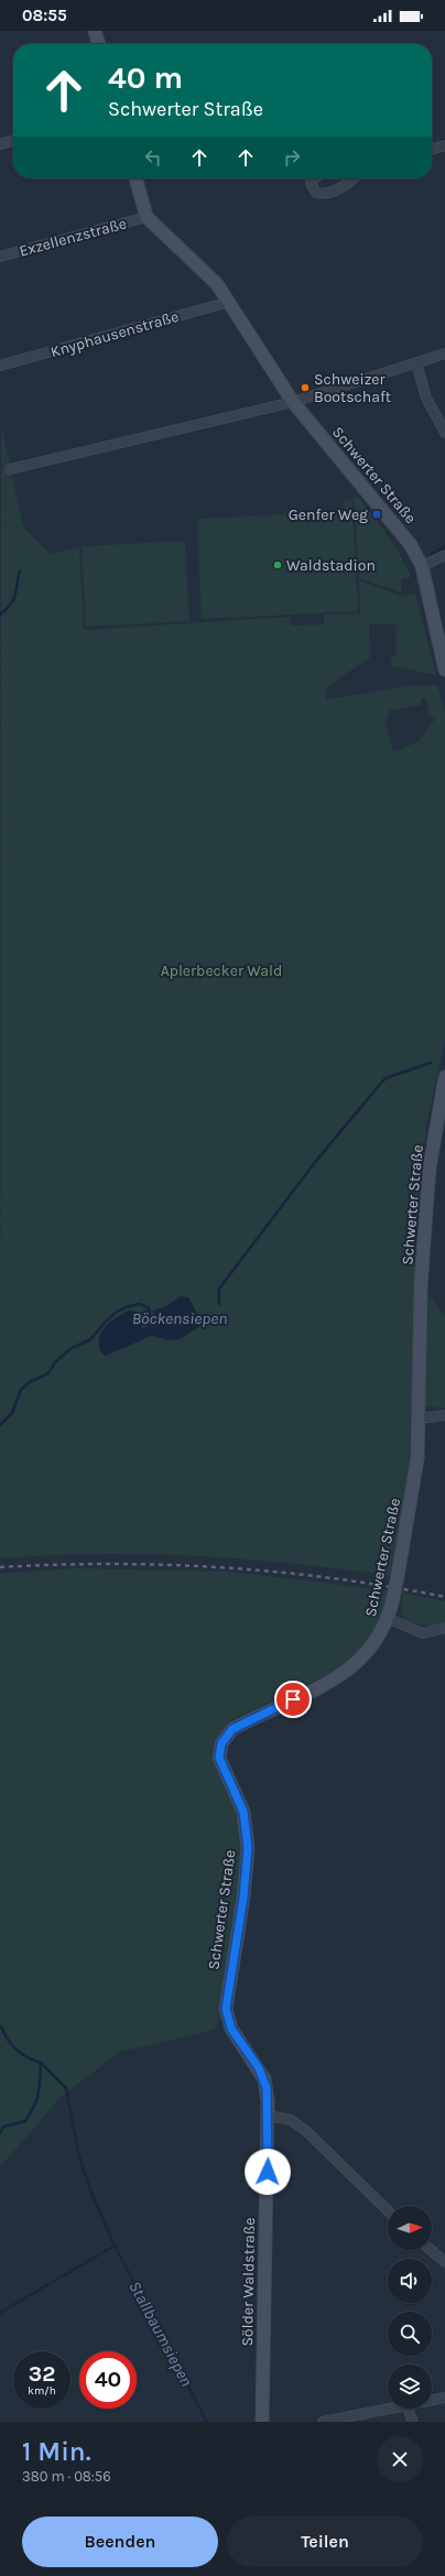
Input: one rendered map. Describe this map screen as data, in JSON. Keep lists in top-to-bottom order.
{
  "streets": {
    "street": [
      "Exzellenzstraße",
      "Knyphausenstraße",
      "Schwerter Straße",
      "Sölder Waldstraße"
    ]
  },
  "crossings": [
    ["Exzellenzstraße", "Schwerter Straße"],
    ["Knyphausenstraße", "Schwerter Straße"],
    ["Schwerter Straße", "Sölder Waldstraße"]
  ],
  "water": ["Böckensiepen", "Stallbaumsiepen"],
  "parks": ["Aplerbecker Wald"],
  "places": {
    "other": ["Schweizer Bootschaft", "Waldstadion"],
    "transit": ["Genfer Weg"]
  },
  "north": "right",
  "page": {
    "status": "08:55",
    "turn": ["40 m", "Schwerter Straße"],
    "speed": "32 km/h",
    "limit": "40",
    "heading": ["1 Min.", "380 m · 08:56"],
    "buttons": ["Beenden", "Teilen"]
  }
}
